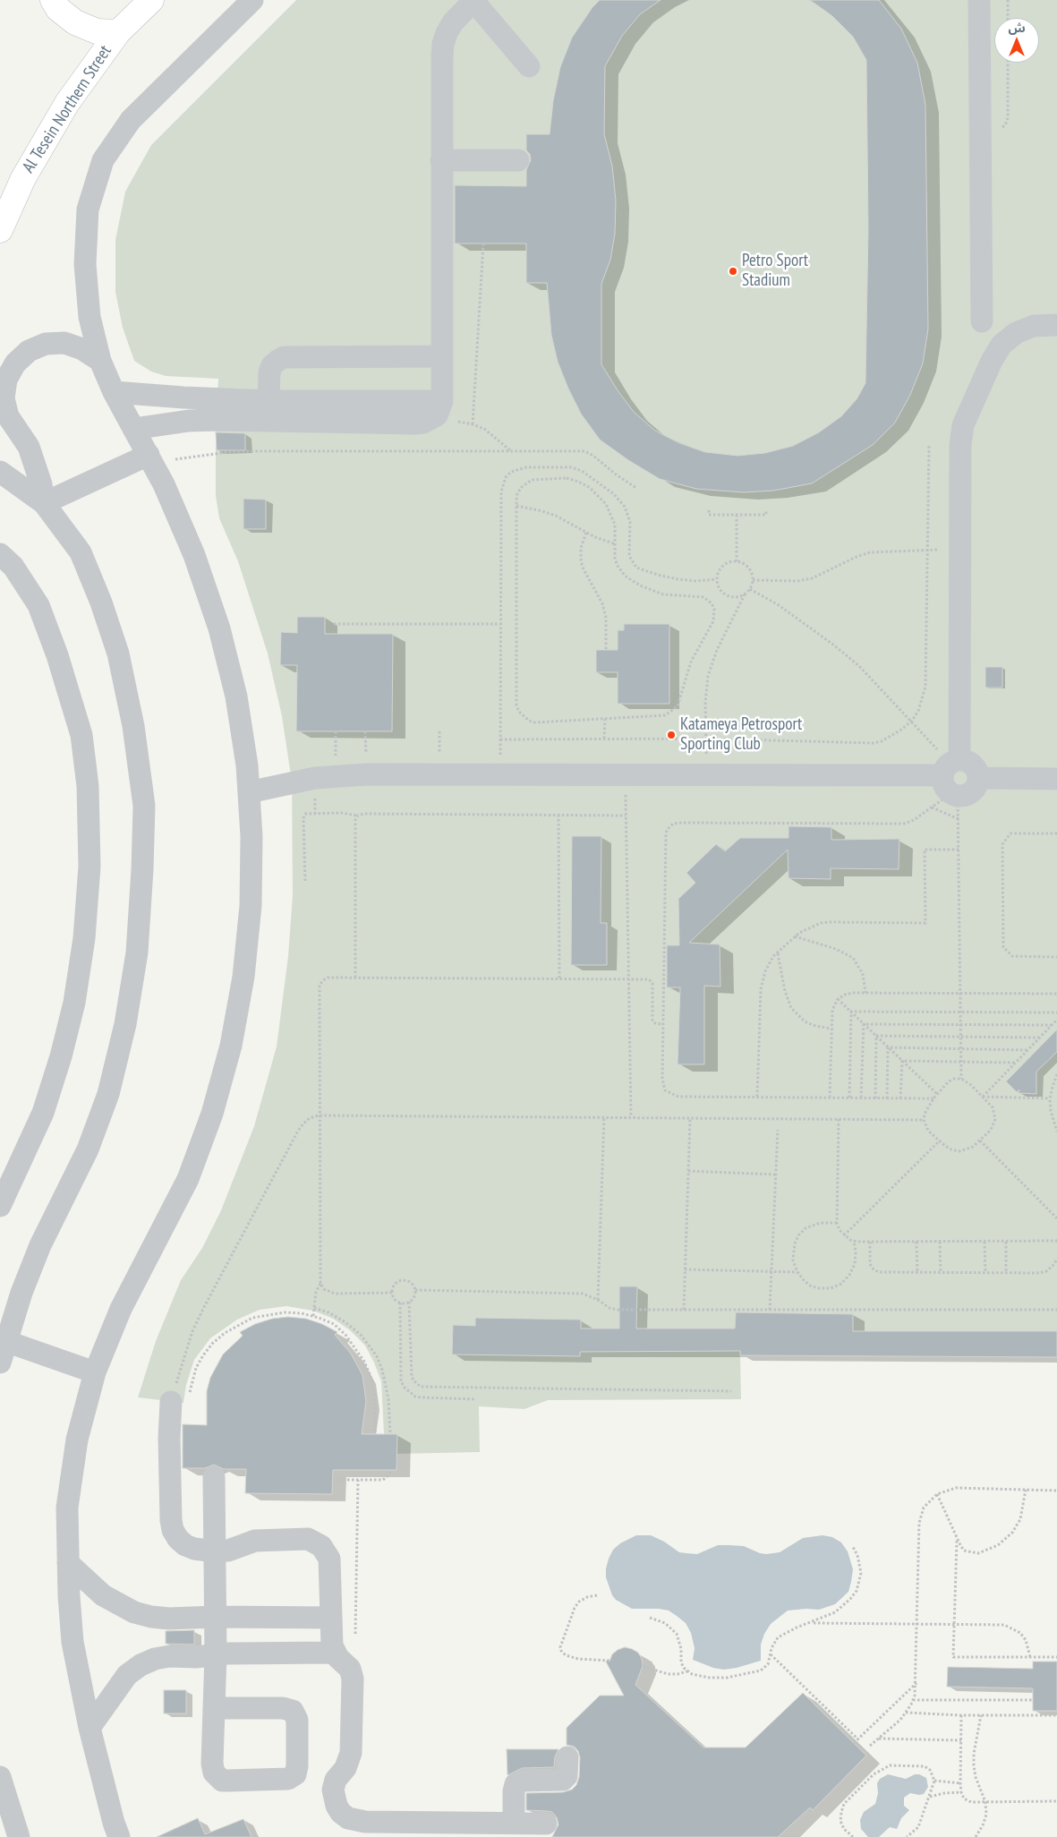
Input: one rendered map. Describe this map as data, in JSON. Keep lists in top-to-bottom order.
{
  "streets": {
    "main road": ["Al Tesein Northern Street"]
  },
  "places": ["Petro Sport Stadium", "Katameya Petrosport Sporting Club"],
  "north": "top"
}
